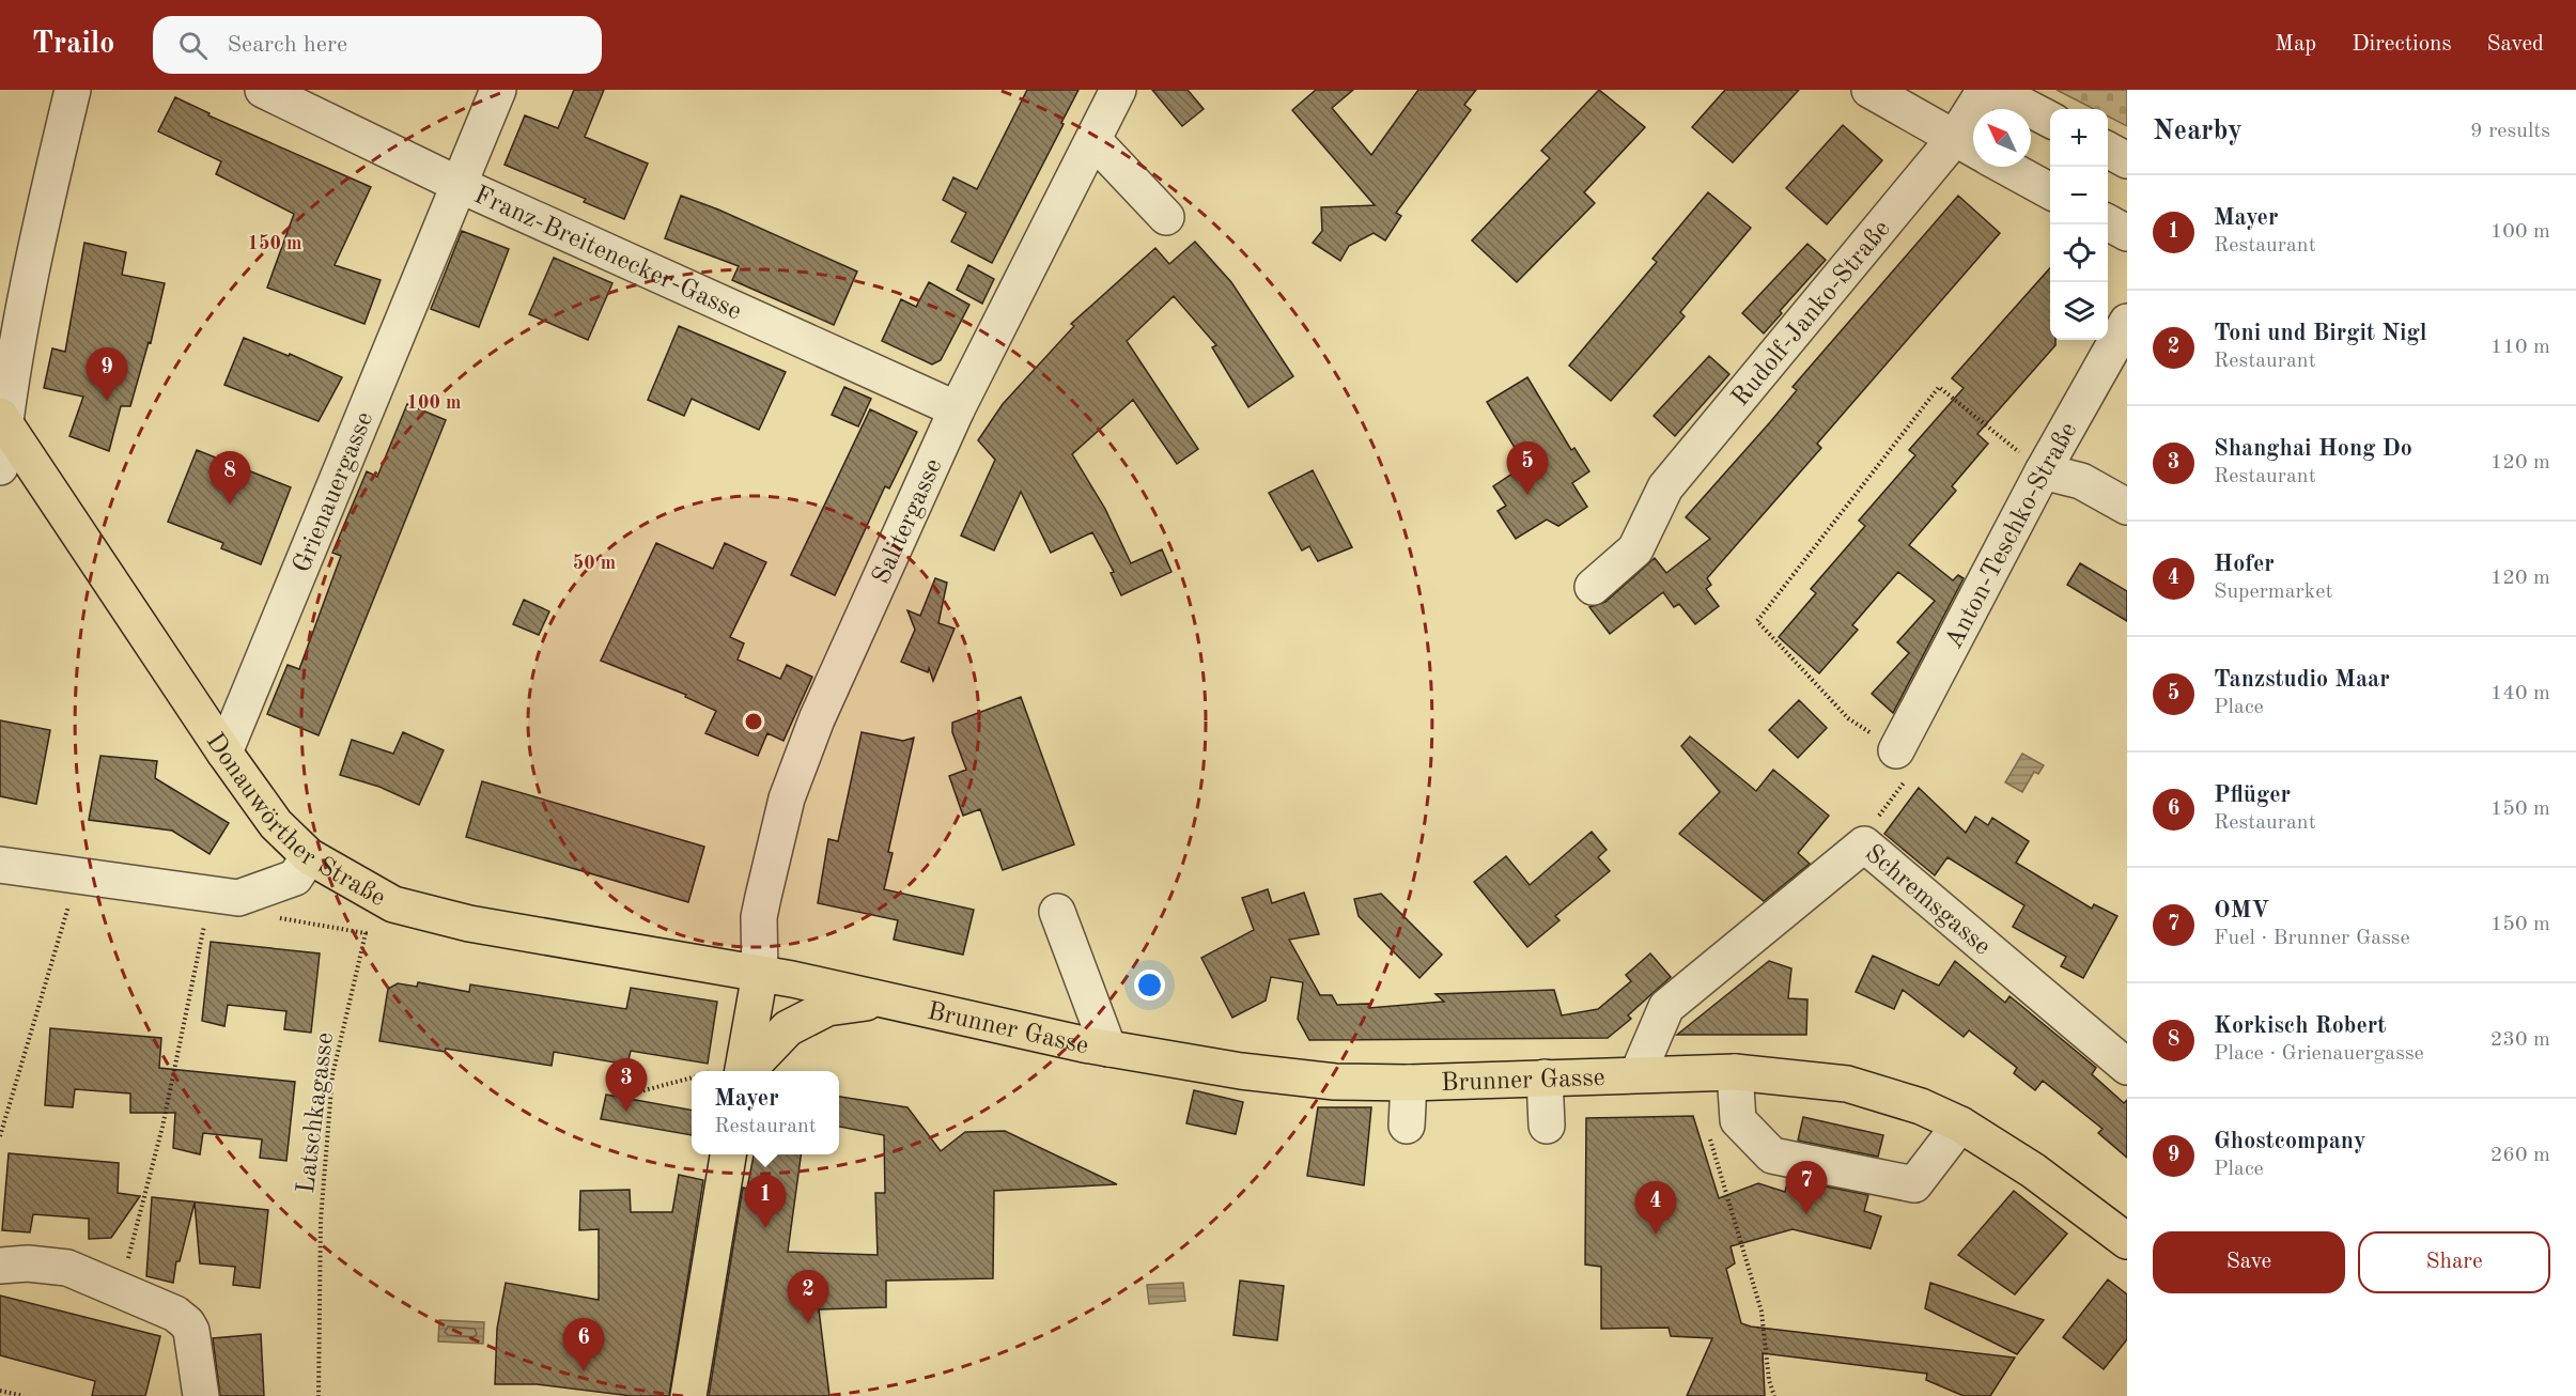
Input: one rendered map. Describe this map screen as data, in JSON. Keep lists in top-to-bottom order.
{
  "streets": {
    "main road": ["Donauwörther Straße", "Brunner Gasse"],
    "street": [
      "Franz-Breitenecker-Gasse",
      "Rudolf-Janko-Straße",
      "Grienauergasse",
      "Salitergasse",
      "Anton-Teschko-Straße",
      "Schremsgasse"
    ],
    "path": ["Latschkagasse"]
  },
  "crossings": [
    ["Franz-Breitenecker-Gasse", "Grienauergasse"],
    ["Franz-Breitenecker-Gasse", "Salitergasse"],
    ["Grienauergasse", "Donauwörther Straße"],
    ["Salitergasse", "Donauwörther Straße"],
    ["Salitergasse", "Brunner Gasse"],
    ["Donauwörther Straße", "Brunner Gasse"],
    ["Schremsgasse", "Brunner Gasse"]
  ],
  "north": "top left",
  "page": {
    "header": "Trailo",
    "search": "Search here",
    "nav": ["Map", "Directions", "Saved"],
    "heading": ["Nearby", "9 results"],
    "map_buttons": ["+", "−"],
    "list": [
      {
        "mark": "1",
        "name": "Mayer",
        "note": "Restaurant",
        "value": "100 m"
      },
      {
        "mark": "2",
        "name": "Toni und Birgit Nigl",
        "note": "Restaurant",
        "value": "110 m"
      },
      {
        "mark": "3",
        "name": "Shanghai Hong Do",
        "note": "Restaurant",
        "value": "120 m"
      },
      {
        "mark": "4",
        "name": "Hofer",
        "note": "Supermarket",
        "value": "120 m"
      },
      {
        "mark": "5",
        "name": "Tanzstudio Maar",
        "note": "Place",
        "value": "140 m"
      },
      {
        "mark": "6",
        "name": "Pflüger",
        "note": "Restaurant",
        "value": "150 m"
      },
      {
        "mark": "7",
        "name": "OMV",
        "note": "Fuel · Brunner Gasse",
        "value": "150 m"
      },
      {
        "mark": "8",
        "name": "Korkisch Robert",
        "note": "Place · Grienauergasse",
        "value": "230 m"
      },
      {
        "mark": "9",
        "name": "Ghostcompany",
        "note": "Place",
        "value": "260 m"
      }
    ],
    "pins": [
      "9",
      "5",
      "8",
      "3",
      "7",
      "1",
      "4",
      "2",
      "6"
    ],
    "popup": ["Mayer", "Restaurant"],
    "buttons": ["Save", "Share"]
  },
  "rings": ["150 m", "100 m", "50 m"]
}
